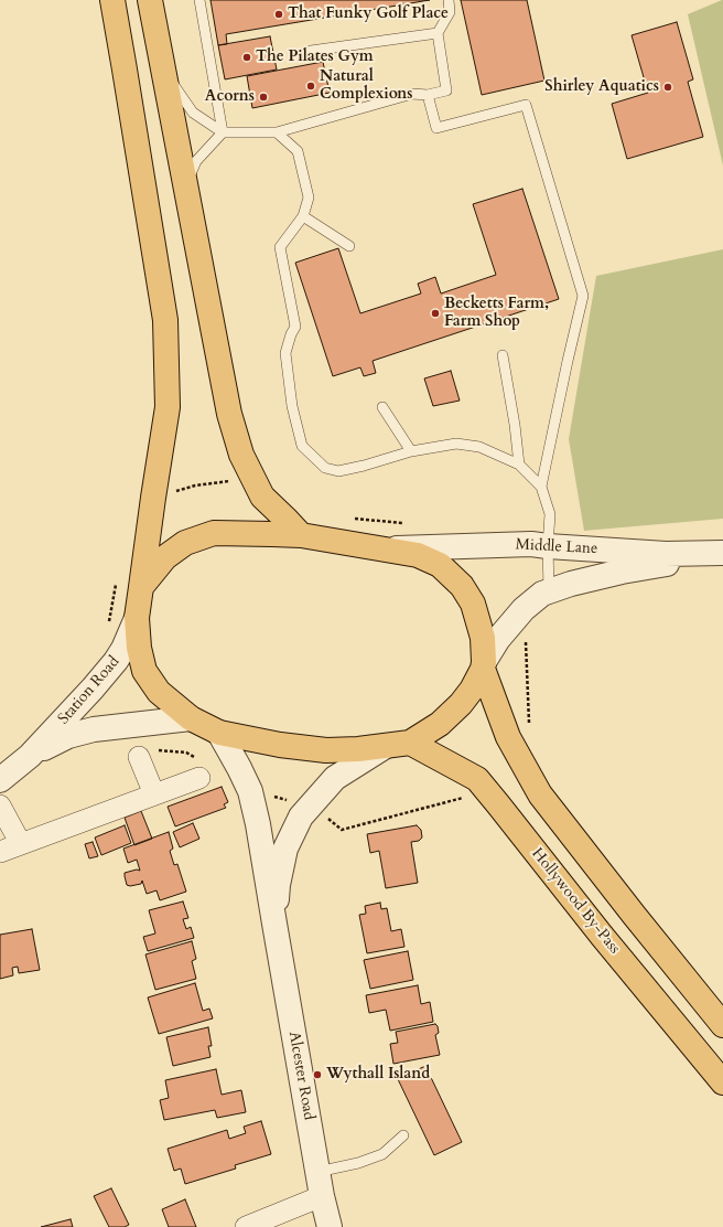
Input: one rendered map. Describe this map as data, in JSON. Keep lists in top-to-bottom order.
{
  "streets": {
    "highway": ["Hollywood By-Pass"],
    "street": ["Middle Lane", "Station Road", "Alcester Road"]
  },
  "places": [
    "That Funky Golf Place",
    "The Pilates Gym",
    "Natural Complexions",
    "Shirley Aquatics",
    "Acorns",
    "Becketts Farm, Farm Shop",
    "Wythall Island"
  ]
}
